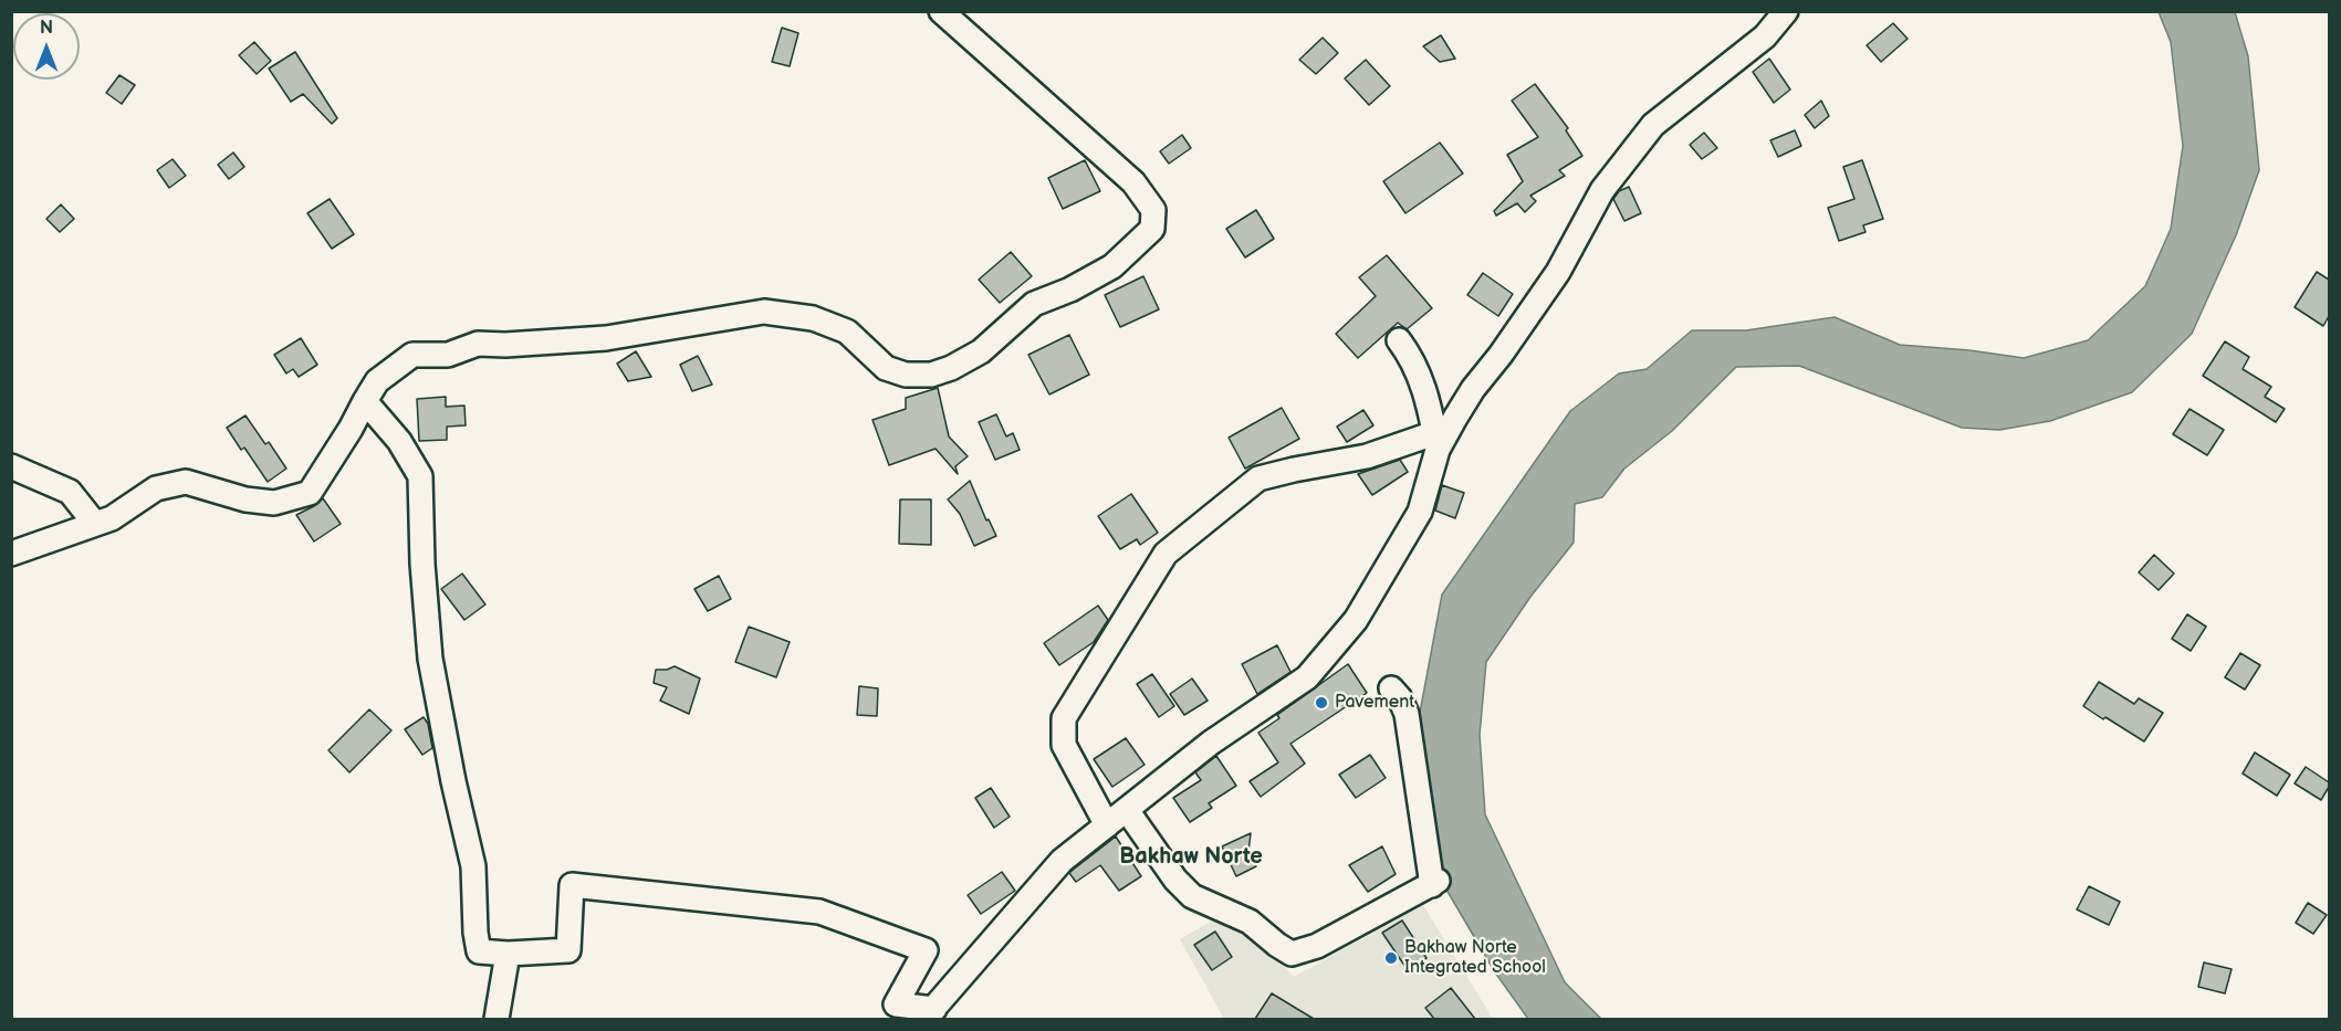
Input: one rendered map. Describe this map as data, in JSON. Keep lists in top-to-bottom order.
{
  "districts": ["Bakhaw Norte"],
  "places": ["Pavement", "Bakhaw Norte Integrated School"],
  "north": "top"
}
